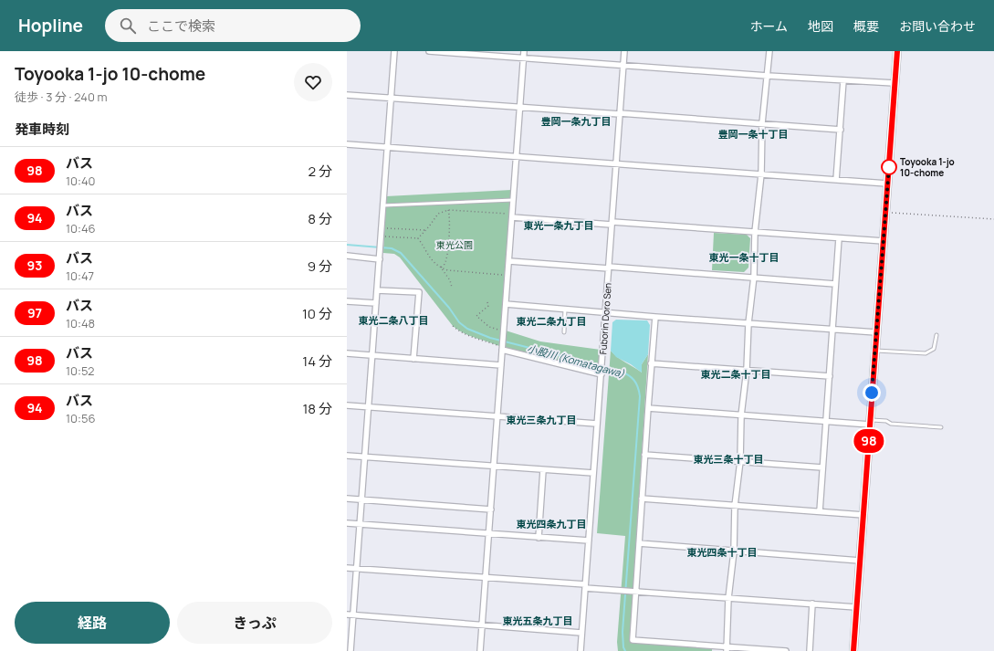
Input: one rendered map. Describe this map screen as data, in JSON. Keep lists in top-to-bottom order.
{
  "streets": {
    "street": ["Fuborin Doro Sen"]
  },
  "districts": [
    "豊岡一条九丁目",
    "豊岡一条十丁目",
    "東光一条九丁目",
    "東光一条十丁目",
    "東光二条八丁目",
    "東光二条九丁目",
    "東光二条十丁目",
    "東光三条九丁目",
    "東光三条十丁目",
    "東光四条九丁目",
    "東光四条十丁目",
    "東光五条九丁目"
  ],
  "water": ["小股川 (Komatagawa)"],
  "parks": ["東光公園"],
  "places": ["Toyooka 1-jo 10-chome"],
  "lines": ["bus line 98"],
  "page": {
    "header": "Hopline",
    "search": "ここで検索",
    "nav": [
      "ホーム",
      "地図",
      "概要",
      "お問い合わせ"
    ],
    "heading": [
      ["Toyooka 1-jo 10-chome", "徒歩 · 3 分 · 240 m"],
      "発車時刻"
    ],
    "on_map": "98",
    "list": [
      {
        "mark": "98",
        "name": "バス",
        "note": "10:40",
        "value": "2 分"
      },
      {
        "mark": "94",
        "name": "バス",
        "note": "10:46",
        "value": "8 分"
      },
      {
        "mark": "93",
        "name": "バス",
        "note": "10:47",
        "value": "9 分"
      },
      {
        "mark": "97",
        "name": "バス",
        "note": "10:48",
        "value": "10 分"
      },
      {
        "mark": "98",
        "name": "バス",
        "note": "10:52",
        "value": "14 分"
      },
      {
        "mark": "94",
        "name": "バス",
        "note": "10:56",
        "value": "18 分"
      }
    ],
    "buttons": ["経路", "きっぷ"]
  }
}
